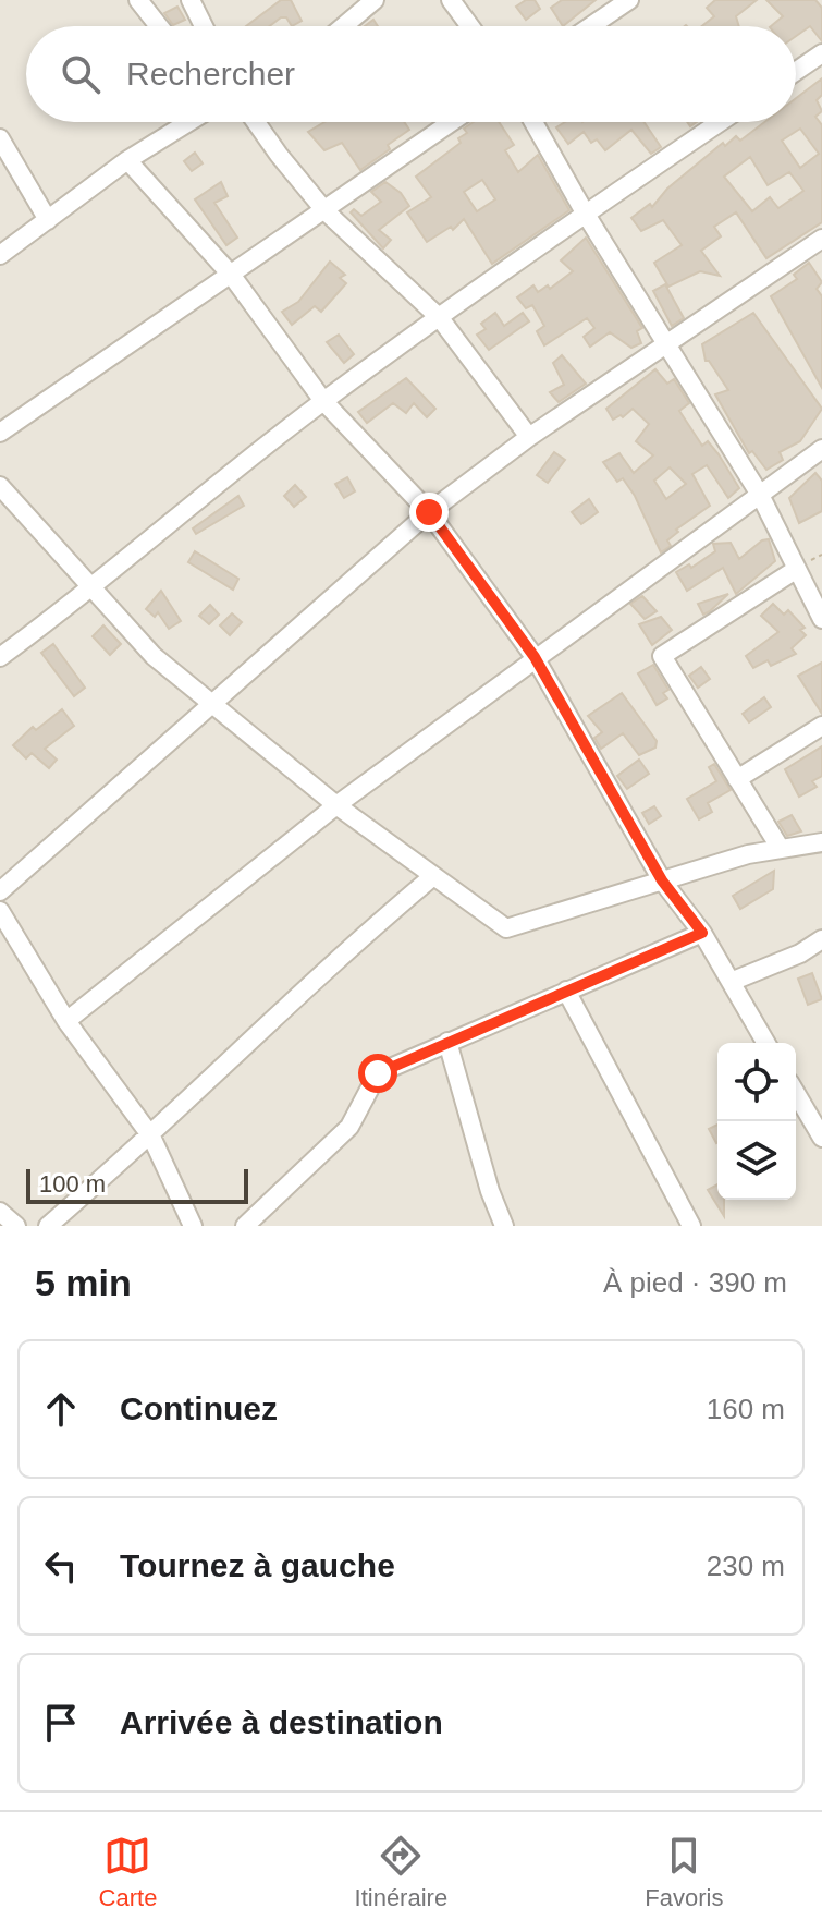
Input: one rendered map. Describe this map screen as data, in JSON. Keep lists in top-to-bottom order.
{
  "scale_bar": "100 m",
  "page": {
    "search": "Rechercher",
    "scale": "100 m",
    "heading": ["5 min", "À pied · 390 m"],
    "list": [
      ["Continuez", "160 m"],
      ["Tournez à gauche", "230 m"],
      "Arrivée à destination"
    ],
    "nav": ["Carte", "Itinéraire", "Favoris"]
  }
}
